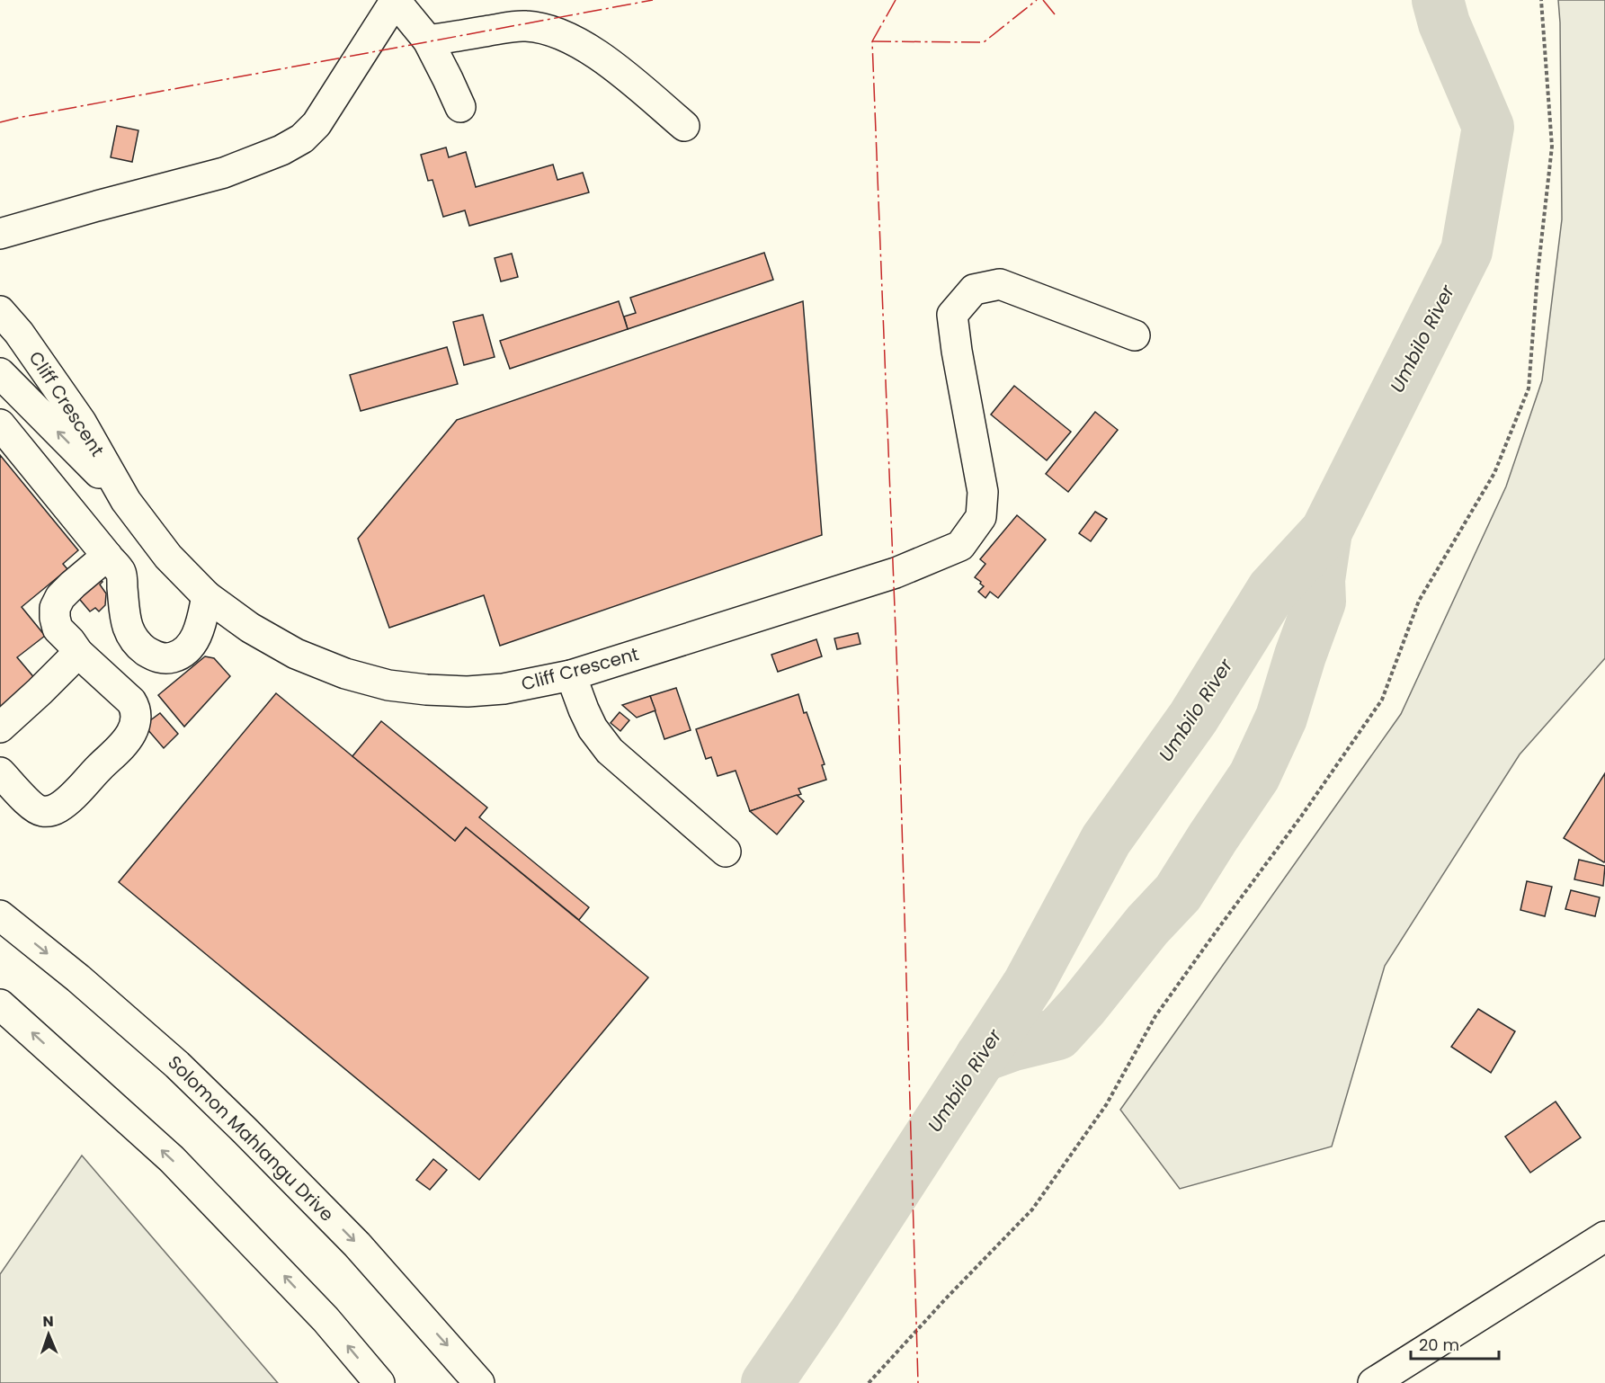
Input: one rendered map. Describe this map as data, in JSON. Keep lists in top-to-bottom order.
{
  "streets": {
    "main road": ["Cliff Crescent", "Solomon Mahlangu Drive"]
  },
  "water": ["Umbilo River"],
  "scale_bar": "20 m",
  "north": "top"
}
